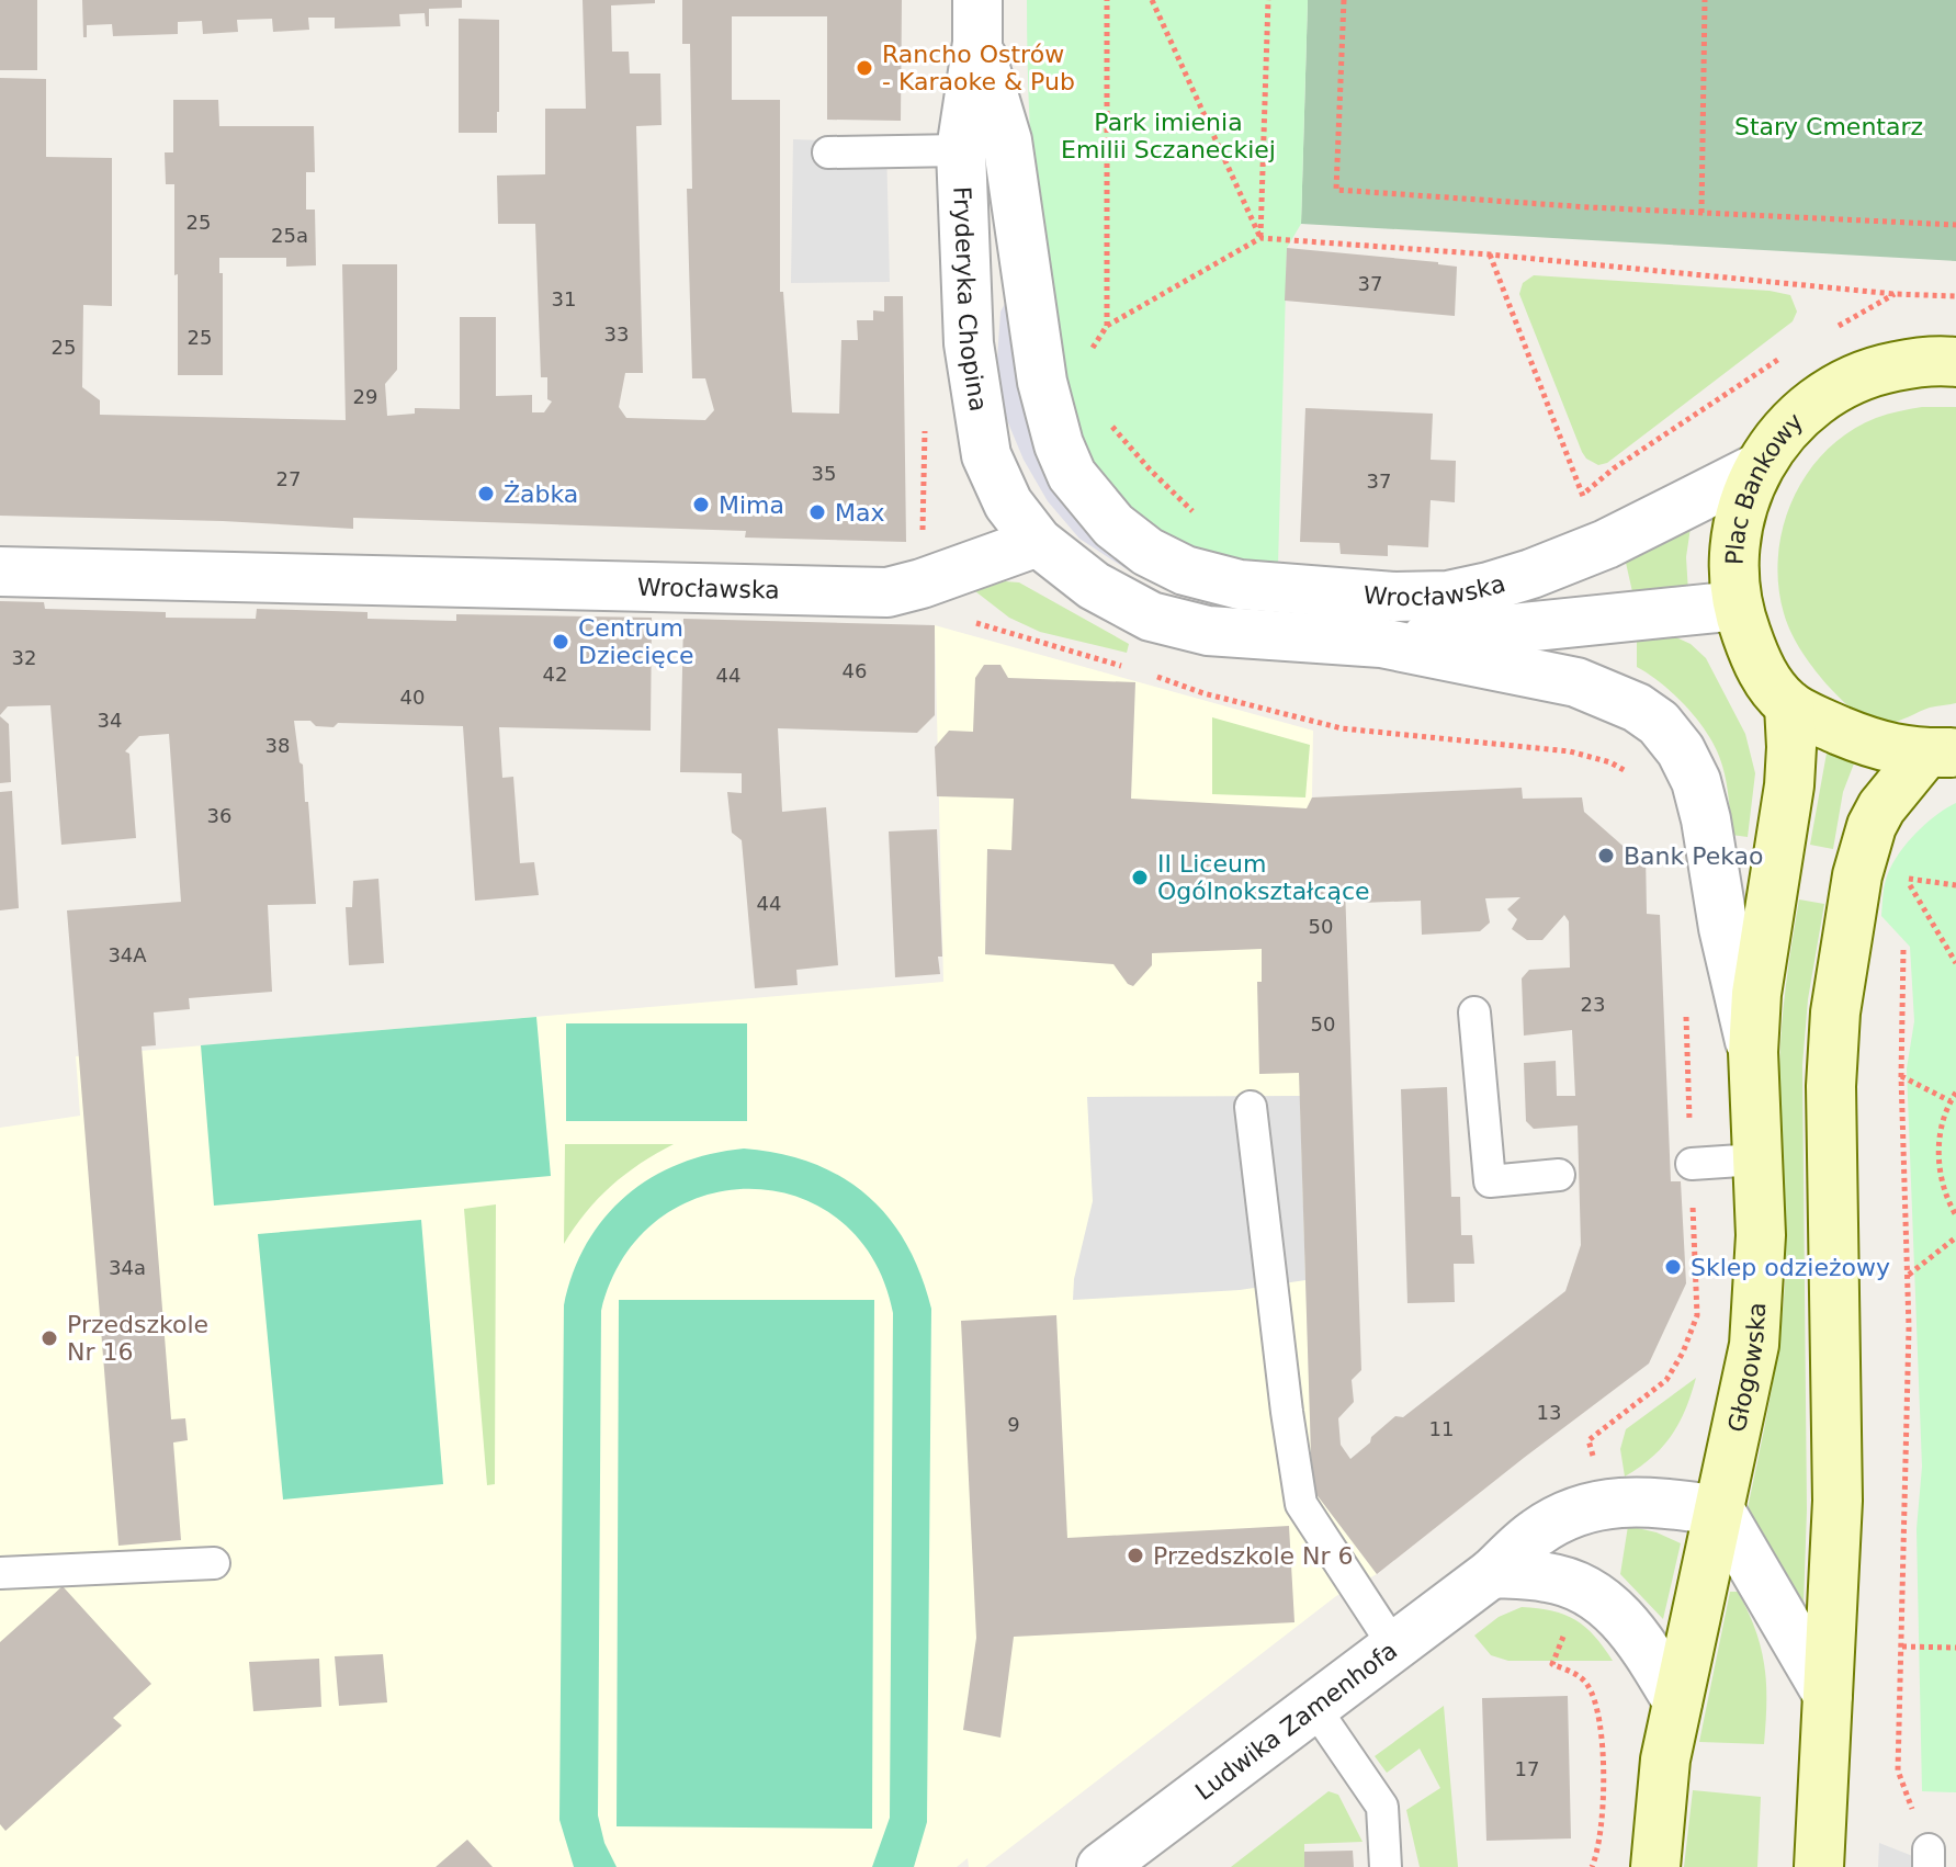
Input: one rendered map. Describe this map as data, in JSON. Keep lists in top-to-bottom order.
{
  "streets": {
    "main road": ["Plac Bankowy", "Głogowska"],
    "street": ["Fryderyka Chopina", "Wrocławska", "Ludwika Zamenhofa"]
  },
  "crossings": [
    ["Fryderyka Chopina", "Wrocławska"],
    ["Plac Bankowy", "Wrocławska"],
    ["Plac Bankowy", "Głogowska"],
    ["Wrocławska", "Głogowska"],
    ["Głogowska", "Ludwika Zamenhofa"]
  ],
  "parks": ["Park imienia Emilii Sczaneckiej", "Stary Cmentarz"],
  "places": [
    "Rancho Ostrów - Karaoke & Pub",
    "Żabka",
    "Mima",
    "Max",
    "Centrum Dziecięce",
    "Bank Pekao",
    "II Liceum Ogólnokształcące",
    "Sklep odzieżowy",
    "Przedszkole Nr 16",
    "Przedszkole Nr 6"
  ],
  "house_numbers": [
    "25",
    "25a",
    "37",
    "31",
    "33",
    "25",
    "25",
    "29",
    "35",
    "27",
    "37",
    "32",
    "46",
    "42",
    "44",
    "40",
    "34",
    "38",
    "36",
    "44",
    "50",
    "34A",
    "23",
    "50",
    "34a",
    "13",
    "9",
    "11",
    "17"
  ]
}
